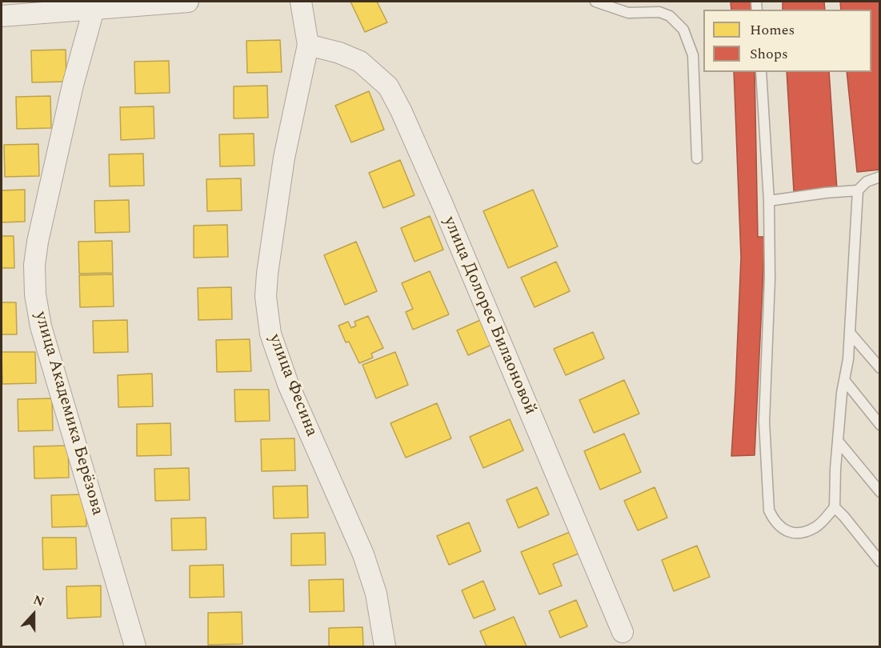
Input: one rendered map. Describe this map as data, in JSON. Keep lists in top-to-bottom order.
{
  "streets": {
    "street": ["улица Долорес Билаоновой", "улица Фесина", "улица Академика Берёзова"]
  },
  "crossings": [
    ["улица Долорес Билаоновой", "улица Фесина"]
  ],
  "legend": ["Homes", "Shops"],
  "north": "top"
}
